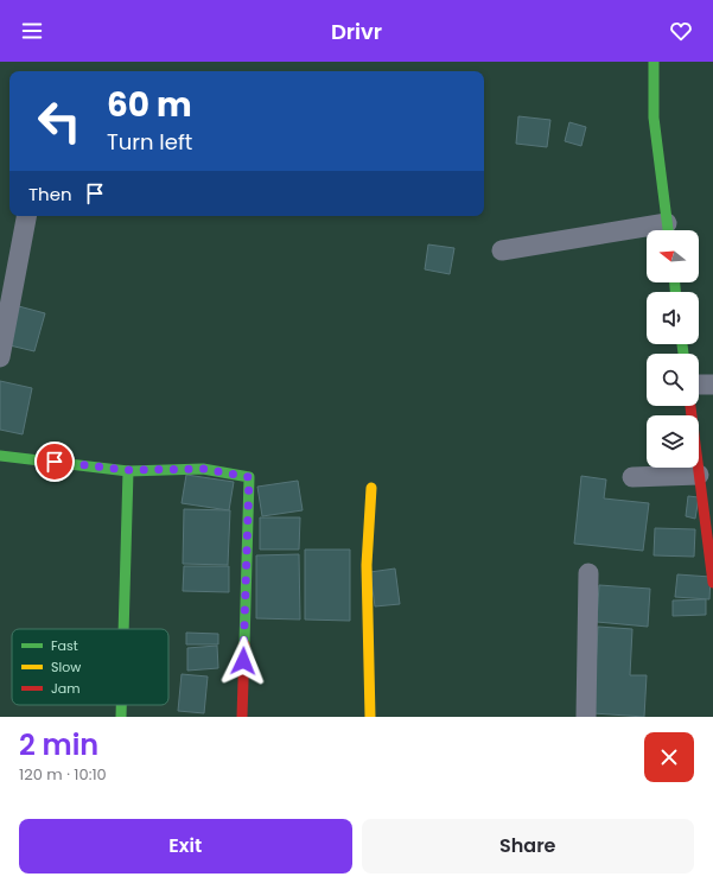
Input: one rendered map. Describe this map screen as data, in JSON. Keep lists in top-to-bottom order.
{
  "legend": ["Fast", "Slow", "Jam"],
  "north": "left",
  "page": {
    "header": "Drivr",
    "turn": ["60 m", "Turn left"],
    "then": "Then",
    "heading": ["2 min", "120 m · 10:10"],
    "buttons": ["Exit", "Share"]
  }
}
